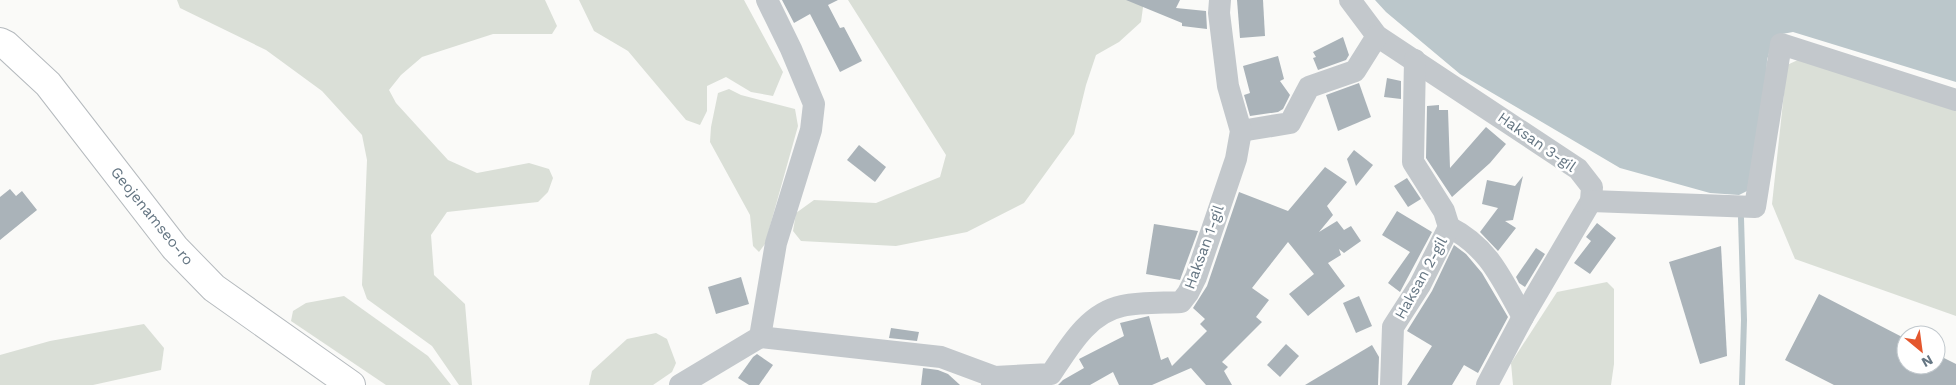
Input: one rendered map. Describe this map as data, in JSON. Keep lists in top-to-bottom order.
{
  "streets": {
    "main road": ["Geojenamseo-ro"],
    "street": ["Haksan 3-gil", "Haksan 1-gil", "Haksan 2-gil"]
  },
  "crossings": [
    ["Haksan 3-gil", "Haksan 2-gil"]
  ],
  "north": "bottom right"
}
